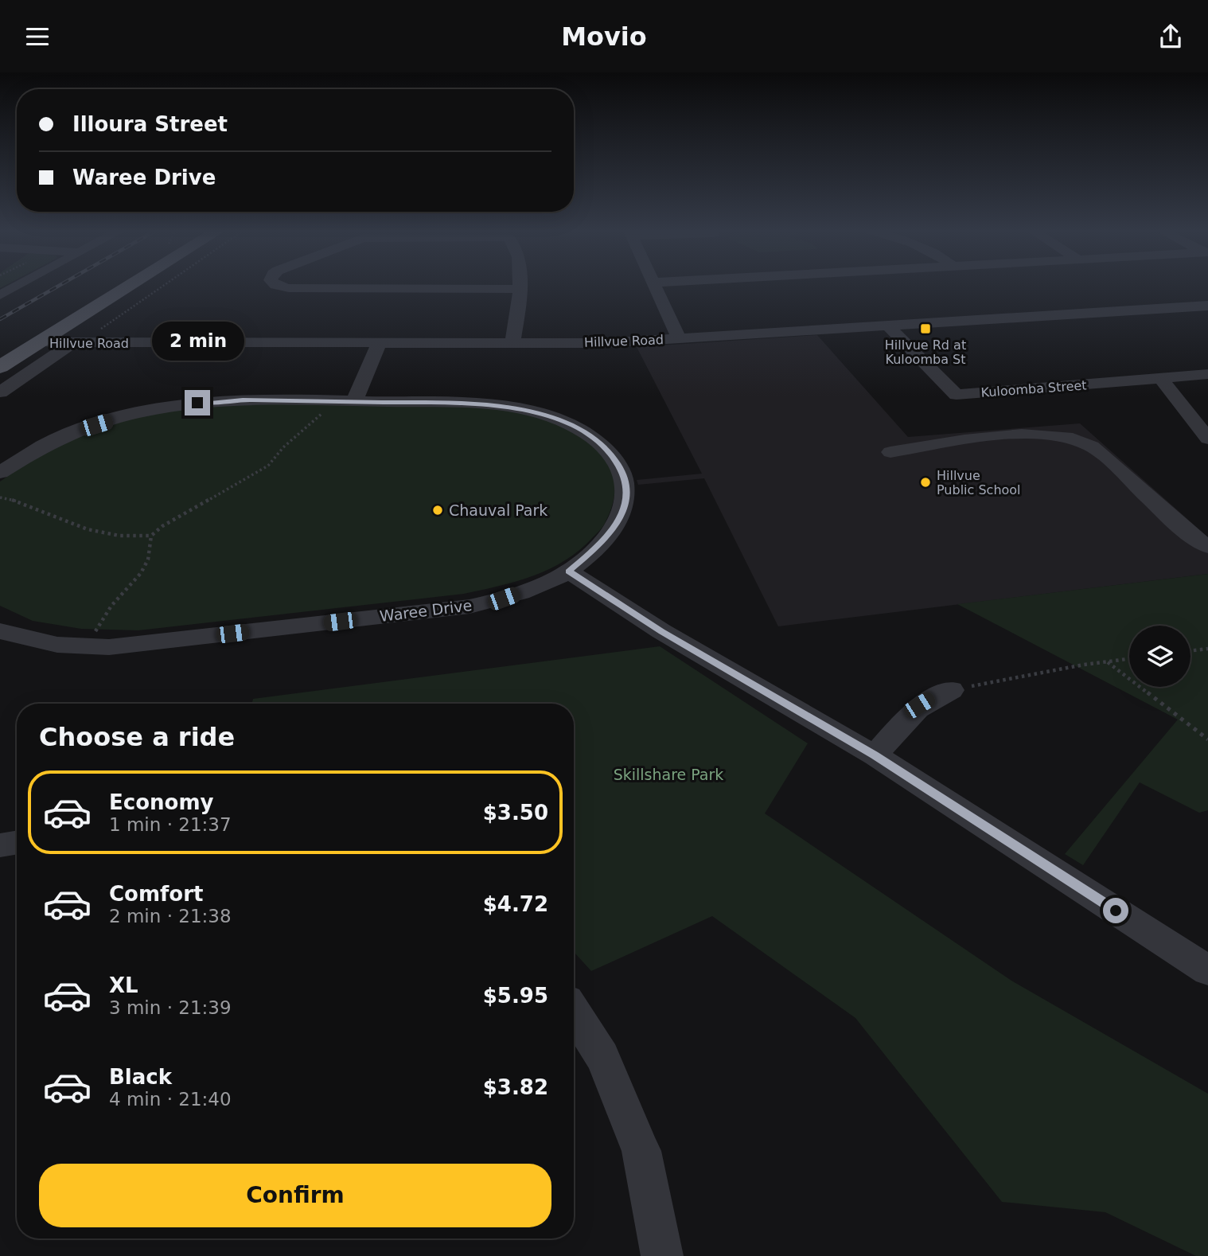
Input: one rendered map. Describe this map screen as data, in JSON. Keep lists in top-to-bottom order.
{
  "streets": {
    "street": ["Hillvue Road", "Kuloomba Street", "Waree Drive"]
  },
  "crossings": [
    ["Hillvue Road", "Kuloomba Street"]
  ],
  "parks": ["Skillshare Park"],
  "places": {
    "transit": ["Hillvue Rd at Kuloomba St"],
    "other": ["Hillvue Public School", "Chauval Park"]
  },
  "page": {
    "header": "Movio",
    "banner": ["Illoura Street", "Waree Drive"],
    "bubble": "2 min",
    "heading": "Choose a ride",
    "list": [
      {
        "name": "Economy",
        "note": "1 min · 21:37",
        "value": "$3.50"
      },
      {
        "name": "Comfort",
        "note": "2 min · 21:38",
        "value": "$4.72"
      },
      {
        "name": "XL",
        "note": "3 min · 21:39",
        "value": "$5.95"
      },
      {
        "name": "Black",
        "note": "4 min · 21:40",
        "value": "$3.82"
      }
    ],
    "buttons": "Confirm"
  }
}
